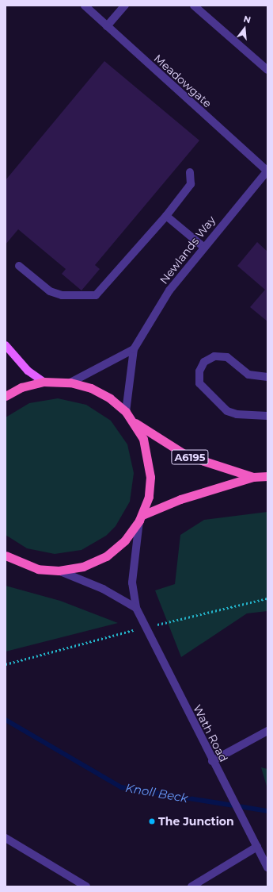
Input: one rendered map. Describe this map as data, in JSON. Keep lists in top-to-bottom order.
{
  "streets": {
    "highway": ["A6195"],
    "street": ["Meadowgate", "Newlands Way", "Wath Road"]
  },
  "crossings": [
    ["Meadowgate", "Newlands Way"],
    ["A6195", "Wath Road"]
  ],
  "water": ["Knoll Beck"],
  "places": ["The Junction"],
  "north": "top"
}
